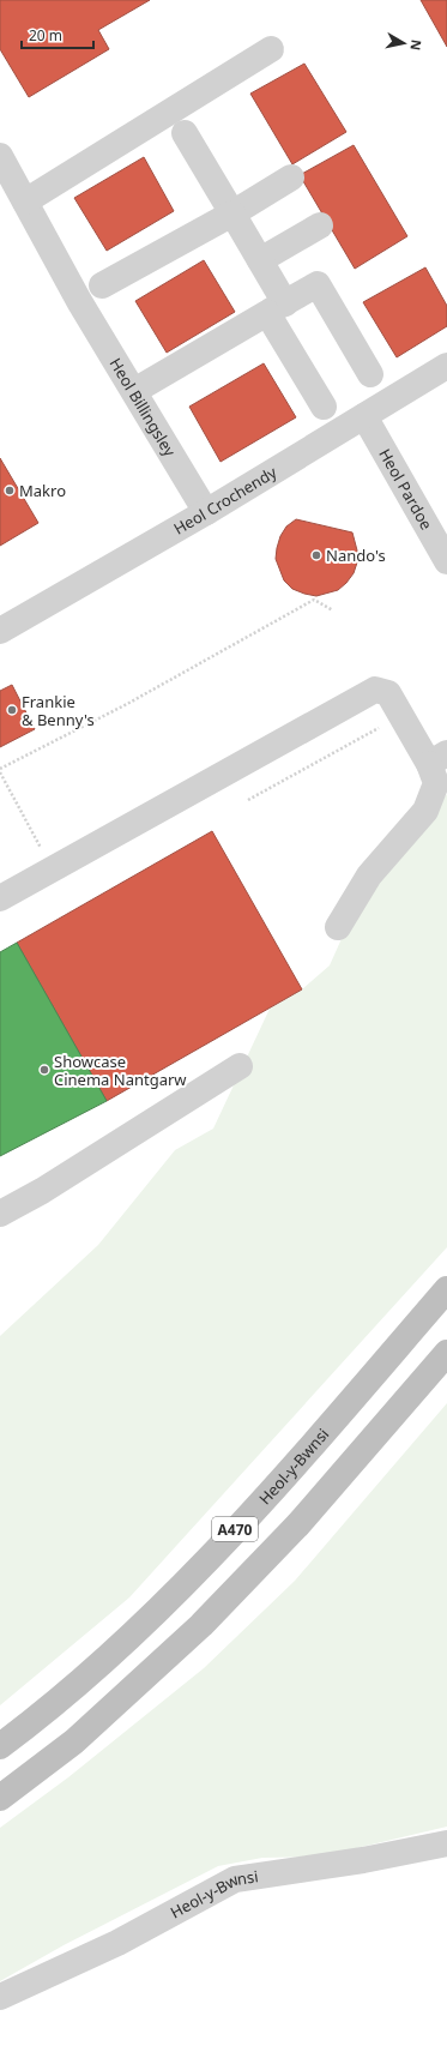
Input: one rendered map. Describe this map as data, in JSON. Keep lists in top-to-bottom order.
{
  "streets": {
    "highway": ["Heol-y-Bwnsi", "A470"],
    "street": ["Heol Billingsley", "Heol Pardoe", "Heol Crochendy"]
  },
  "crossings": [
    ["Heol Billingsley", "Heol Crochendy"],
    ["Heol Pardoe", "Heol Crochendy"]
  ],
  "places": [
    "Makro",
    "Nando's",
    "Frankie & Benny's",
    "Showcase Cinema Nantgarw"
  ],
  "scale_bar": "20 m",
  "north": "right"
}
